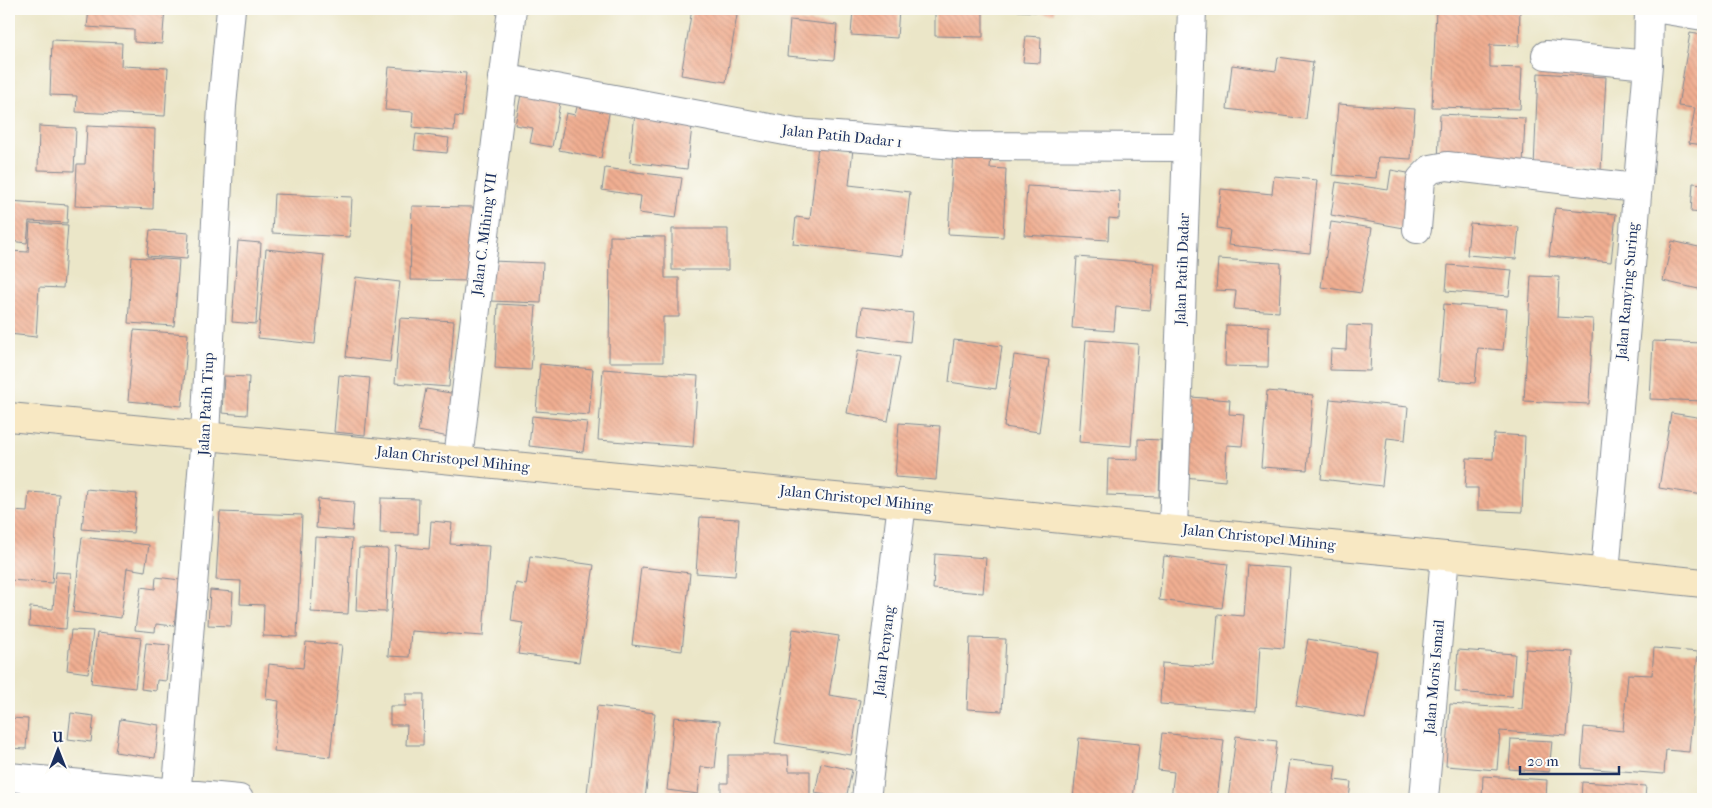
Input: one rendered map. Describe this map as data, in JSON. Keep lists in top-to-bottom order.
{
  "streets": {
    "street": [
      "Jalan Patih Dadar 1",
      "Jalan C. Mihing VII",
      "Jalan Patih Dadar",
      "Jalan Ranying Suring",
      "Jalan Patih Tiup",
      "Jalan Christopel Mihing",
      "Jalan Penyang",
      "Jalan Moris Ismail"
    ]
  },
  "crossings": [
    ["Jalan Patih Dadar 1", "Jalan C. Mihing VII"],
    ["Jalan Patih Dadar 1", "Jalan Patih Dadar"],
    ["Jalan C. Mihing VII", "Jalan Christopel Mihing"],
    ["Jalan Patih Dadar", "Jalan Christopel Mihing"],
    ["Jalan Ranying Suring", "Jalan Christopel Mihing"],
    ["Jalan Patih Tiup", "Jalan Christopel Mihing"],
    ["Jalan Christopel Mihing", "Jalan Penyang"],
    ["Jalan Christopel Mihing", "Jalan Moris Ismail"]
  ],
  "scale_bar": "20 m",
  "north": "top"
}
